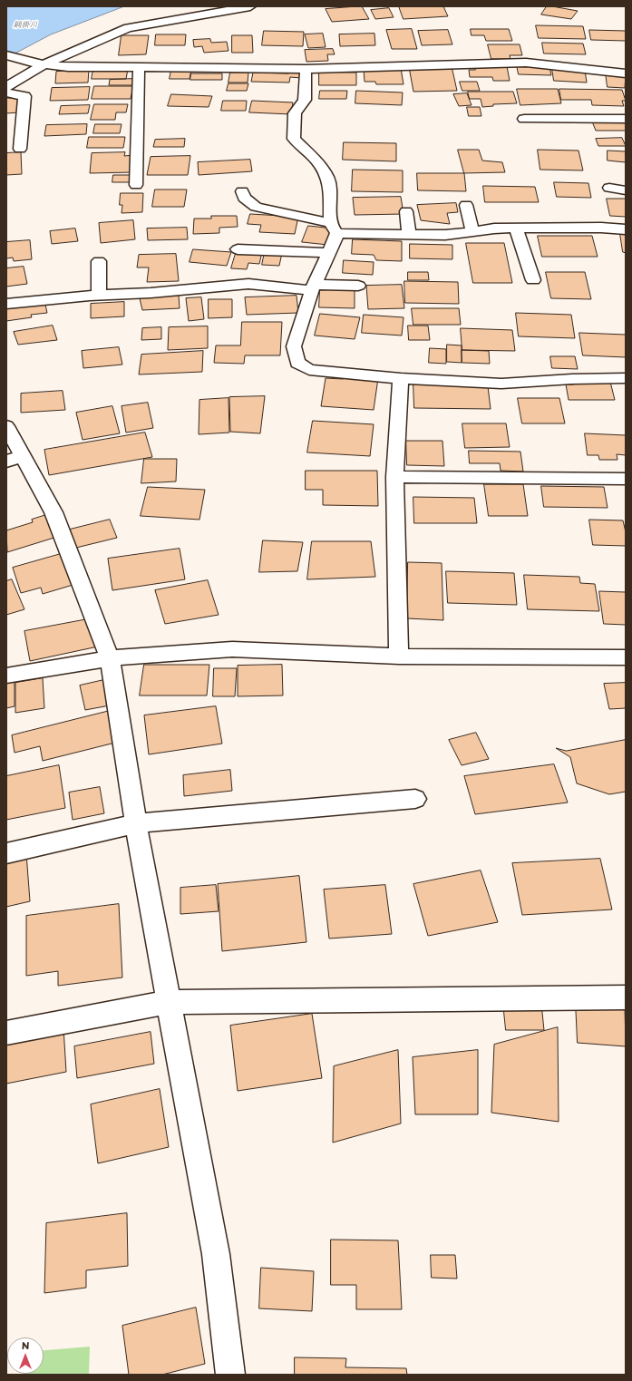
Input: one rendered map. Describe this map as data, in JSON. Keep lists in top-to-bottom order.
{
  "water": ["網掛川"],
  "north": "top"
}
